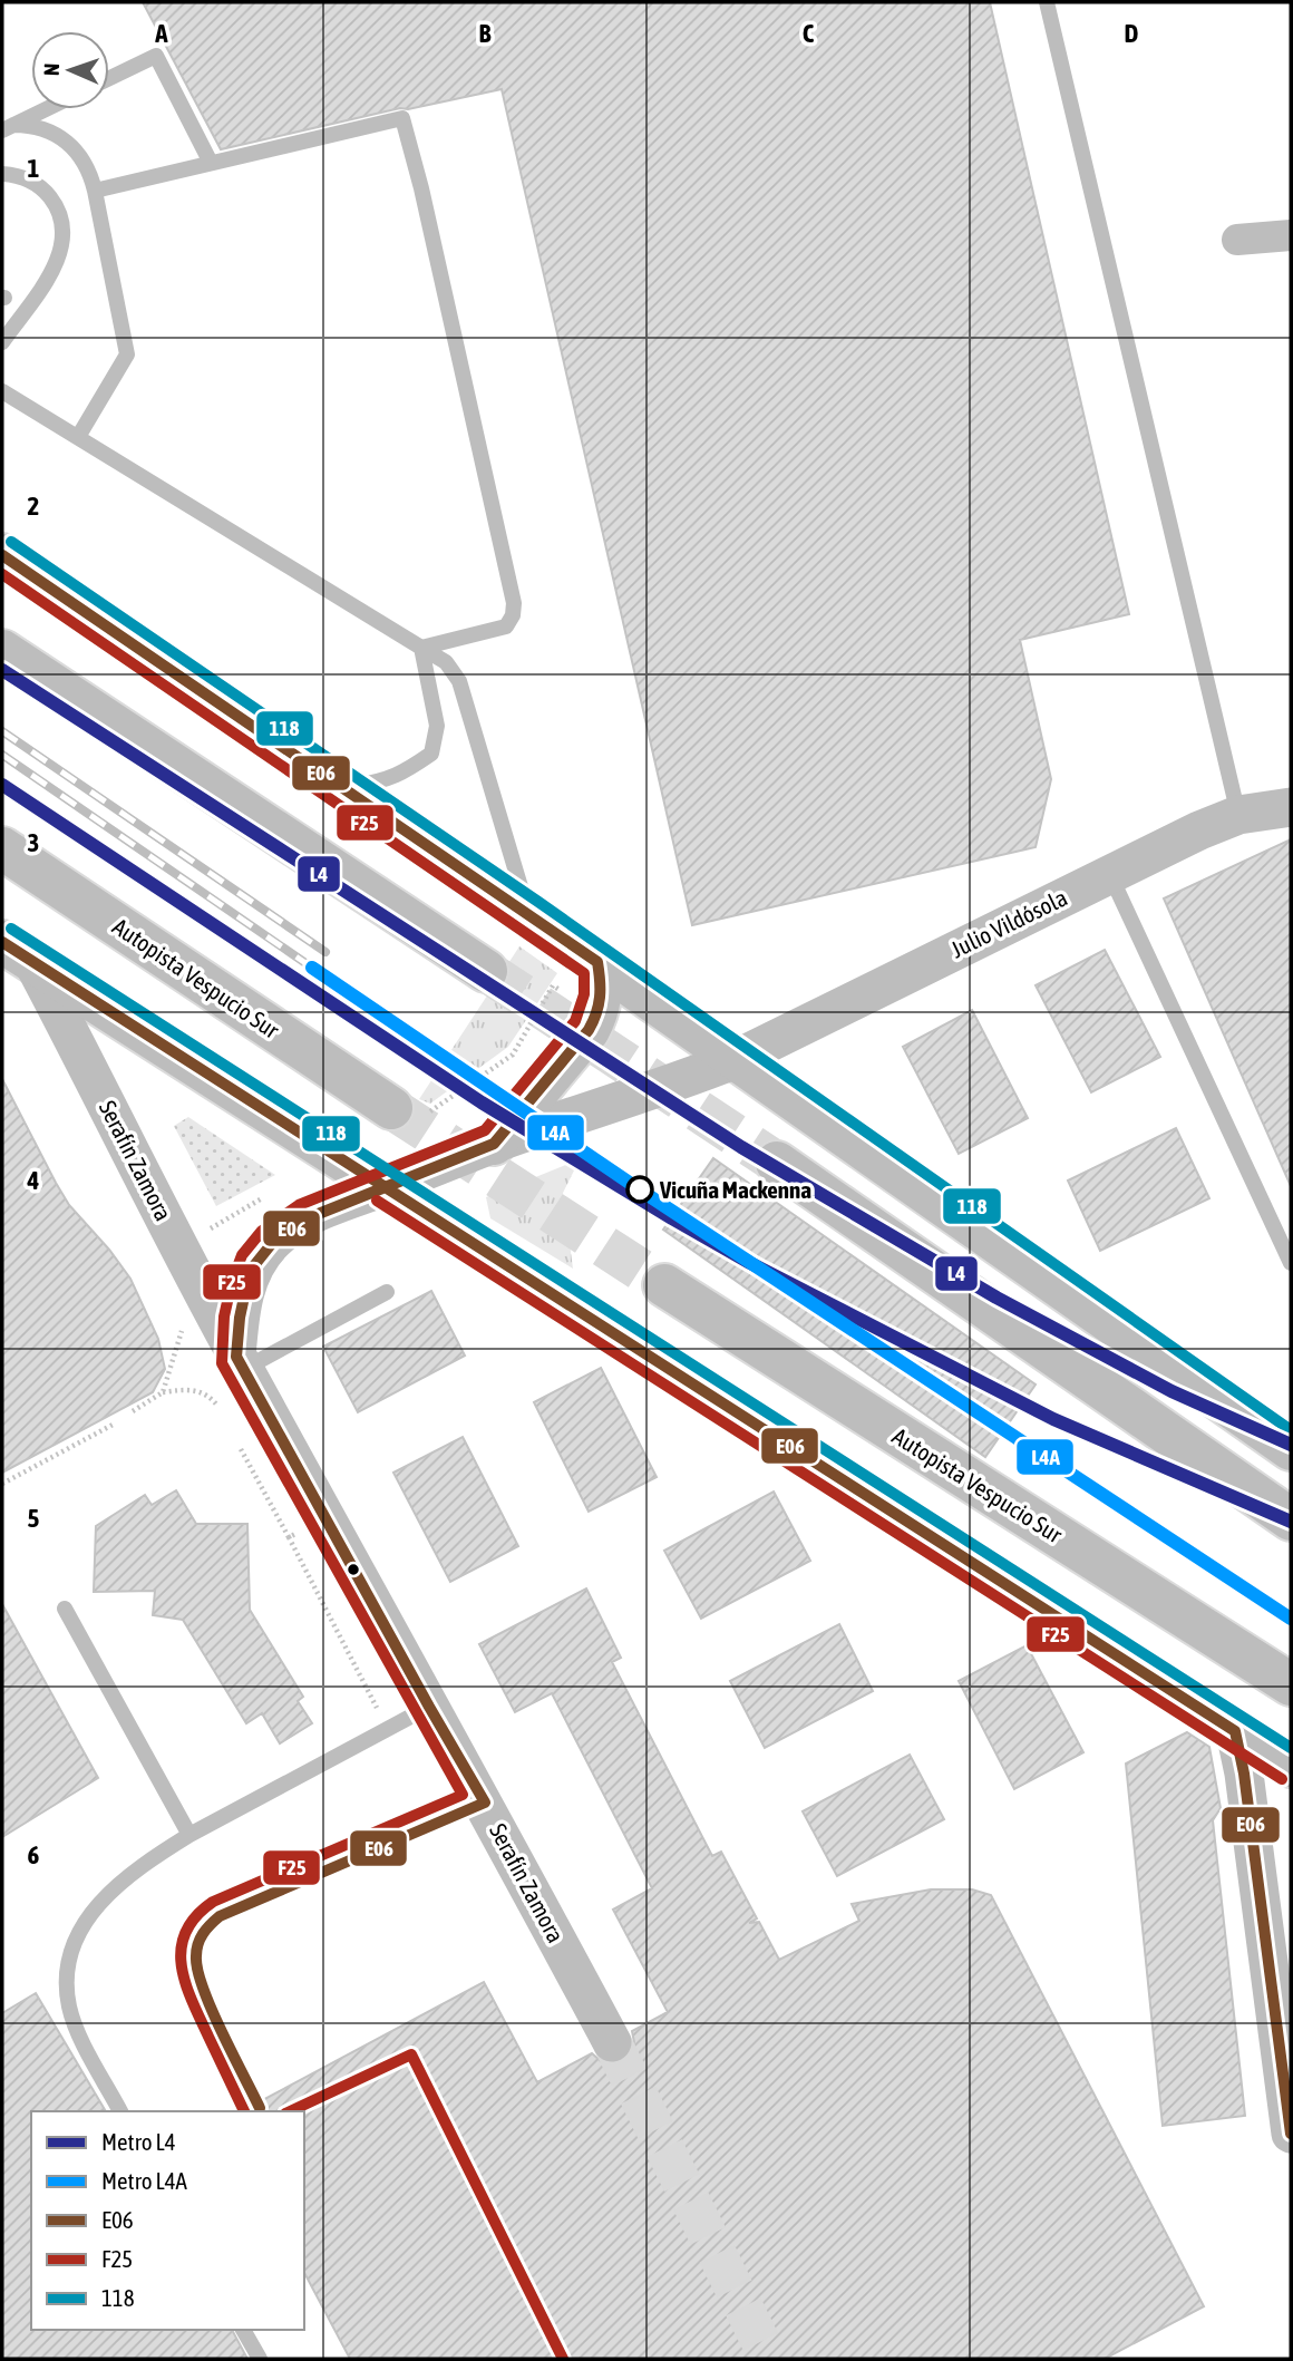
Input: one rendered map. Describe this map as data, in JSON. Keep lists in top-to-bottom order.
{
  "streets": {
    "main road": ["Autopista Vespucio Sur"],
    "street": ["Julio Vildósola", "Serafín Zamora"]
  },
  "places": ["Vicuña Mackenna"],
  "lines": [
    "transit line 118",
    "transit line E06",
    "transit line F25",
    "metro line L4",
    "metro line L4A"
  ],
  "legend": [
    "Metro L4",
    "Metro L4A",
    "E06",
    "F25",
    "118"
  ],
  "north": "left",
  "grid": {
    "columns": [
      "A",
      "B",
      "C",
      "D"
    ],
    "rows": [
      "1",
      "2",
      "3",
      "4",
      "5",
      "6"
    ]
  }
}
